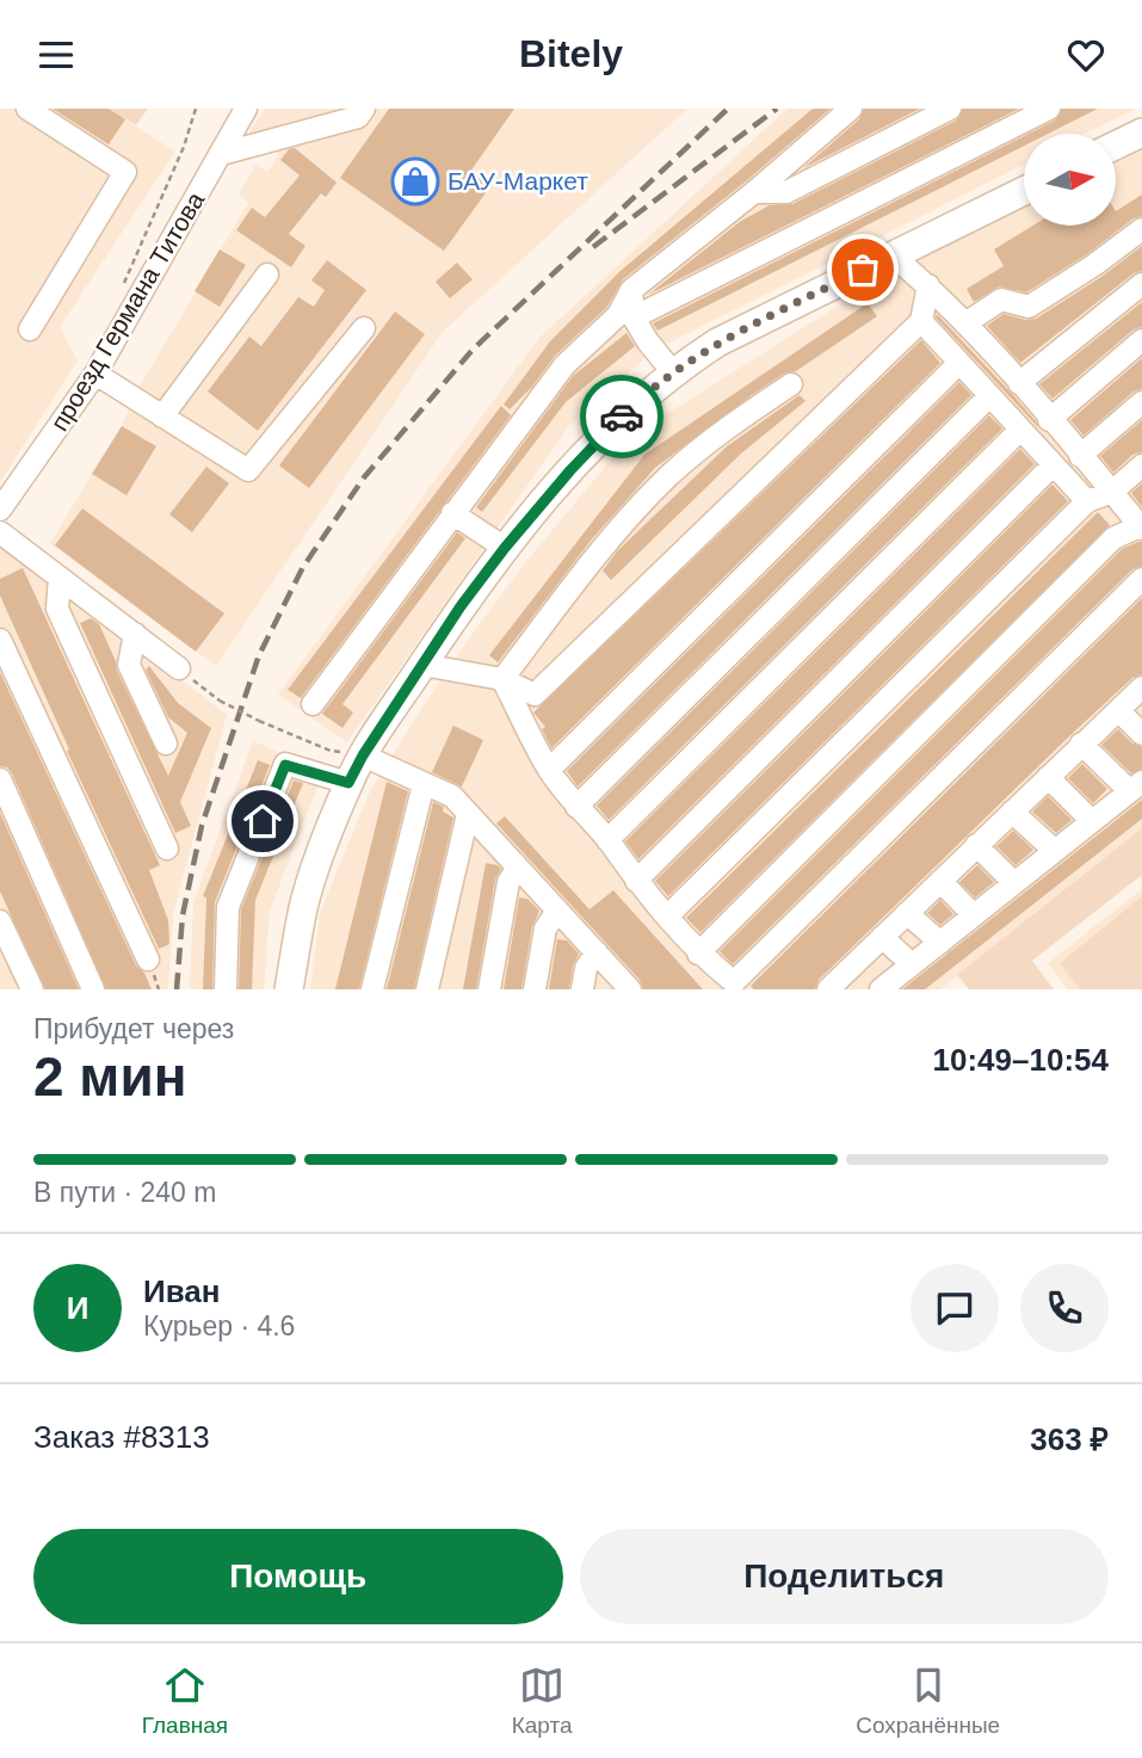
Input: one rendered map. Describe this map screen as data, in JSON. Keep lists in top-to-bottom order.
{
  "streets": {
    "street": ["проезд Германа Титова"]
  },
  "places": {
    "shop": ["БАУ-Маркет"]
  },
  "north": "right",
  "page": {
    "header": "Bitely",
    "heading": ["2 мин", "Прибудет через", "10:49–10:54"],
    "panel": [
      "Иван",
      "Курьер · 4.6",
      "Заказ #8313",
      "363 ₽"
    ],
    "bar": "В пути · 240 m",
    "round": "И",
    "buttons": ["Помощь", "Поделиться"],
    "tabs": ["Главная", "Карта", "Сохранённые"]
  }
}
